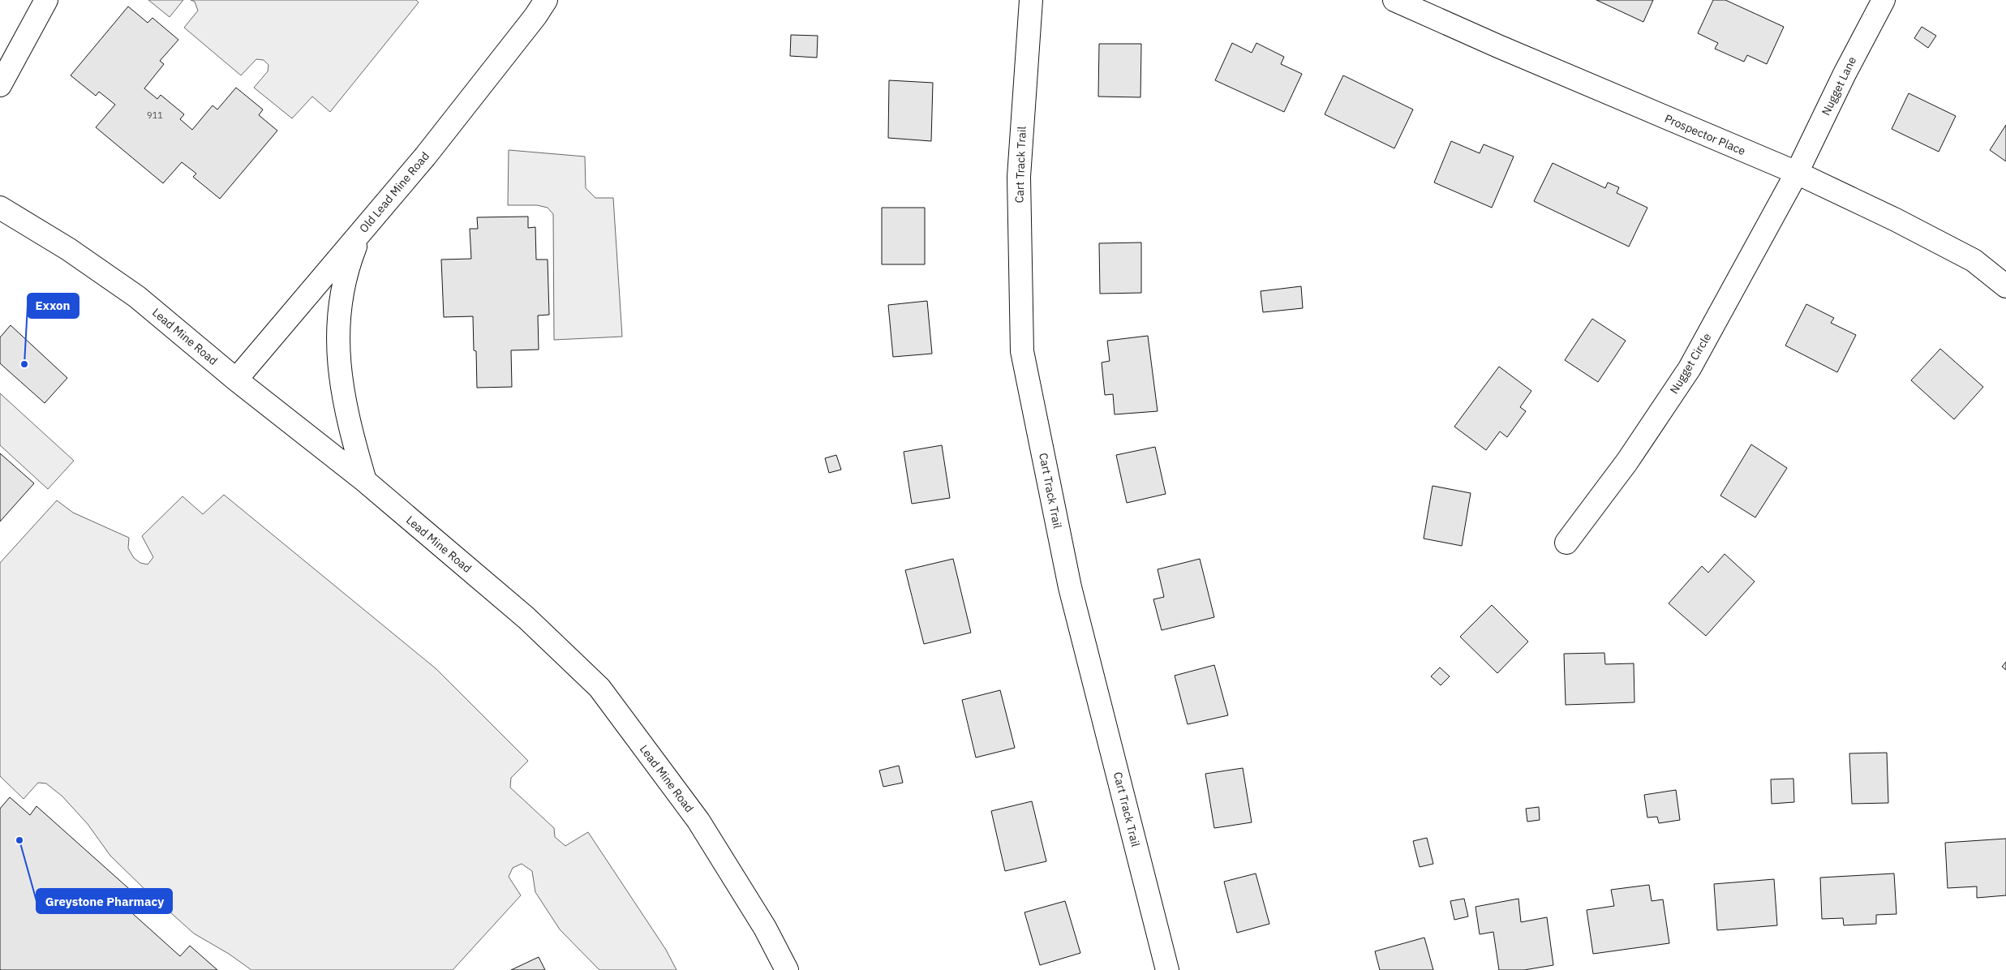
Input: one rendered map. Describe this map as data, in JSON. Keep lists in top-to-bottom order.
{
  "streets": {
    "street": [
      "Nugget Lane",
      "Prospector Place",
      "Cart Track Trail",
      "Old Lead Mine Road",
      "Lead Mine Road",
      "Nugget Circle"
    ]
  },
  "crossings": [
    ["Nugget Lane", "Prospector Place"],
    ["Nugget Lane", "Nugget Circle"],
    ["Prospector Place", "Nugget Circle"],
    ["Old Lead Mine Road", "Lead Mine Road"]
  ],
  "places": ["Exxon", "Greystone Pharmacy"],
  "house_numbers": ["911"]
}
